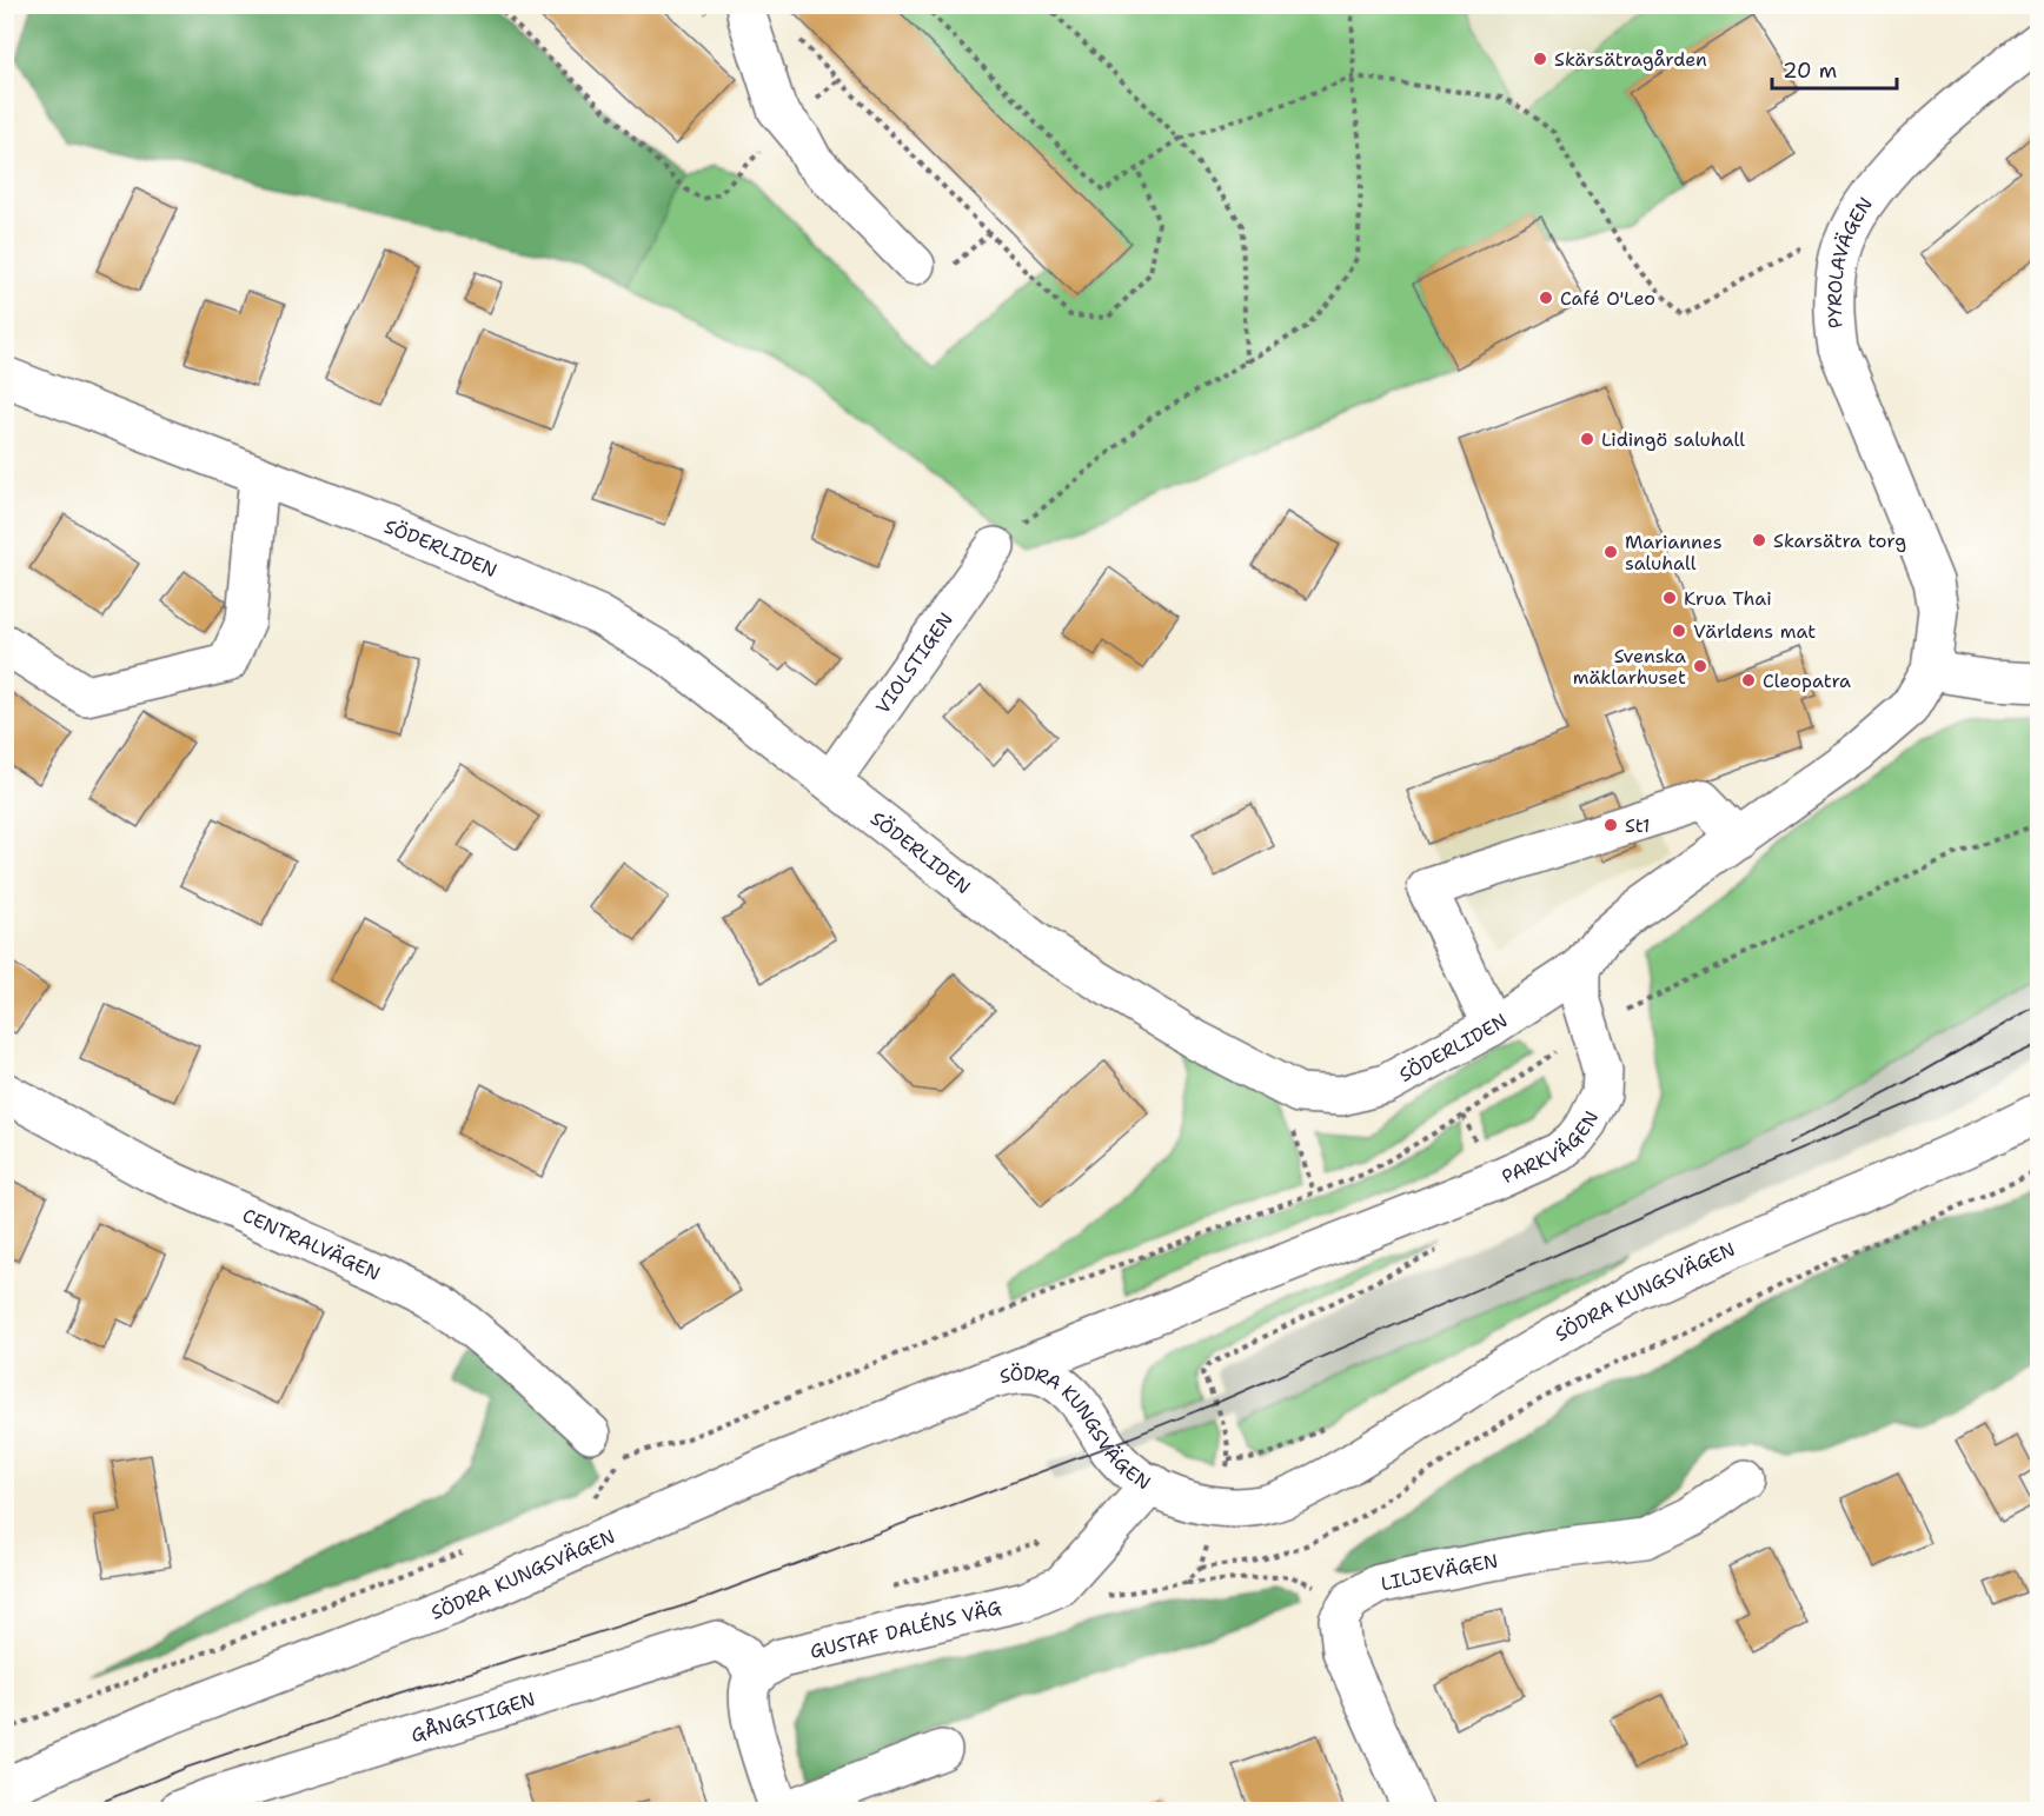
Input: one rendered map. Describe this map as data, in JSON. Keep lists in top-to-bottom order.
{
  "streets": {
    "street": [
      "PYROLAVÄGEN",
      "SÖDERLIDEN",
      "VIOLSTIGEN",
      "PARKVÄGEN",
      "CENTRALVÄGEN",
      "SÖDRA KUNGSVÄGEN",
      "LILJEVÄGEN",
      "GUSTAF DALÉNS VÄG",
      "GÅNGSTIGEN"
    ]
  },
  "crossings": [
    ["SÖDERLIDEN", "VIOLSTIGEN"],
    ["SÖDERLIDEN", "PARKVÄGEN"],
    ["PARKVÄGEN", "SÖDRA KUNGSVÄGEN"],
    ["SÖDRA KUNGSVÄGEN", "GUSTAF DALÉNS VÄG"],
    ["GUSTAF DALÉNS VÄG", "GÅNGSTIGEN"]
  ],
  "places": [
    "Skärsätragården",
    "Café O'Leo",
    "Lidingö saluhall",
    "Skarsätra torg",
    "Mariannes saluhall",
    "Krua Thai",
    "Världens mat",
    "Svenska mäklarhuset",
    "Cleopatra",
    "St1"
  ],
  "scale_bar": "20 m"
}
